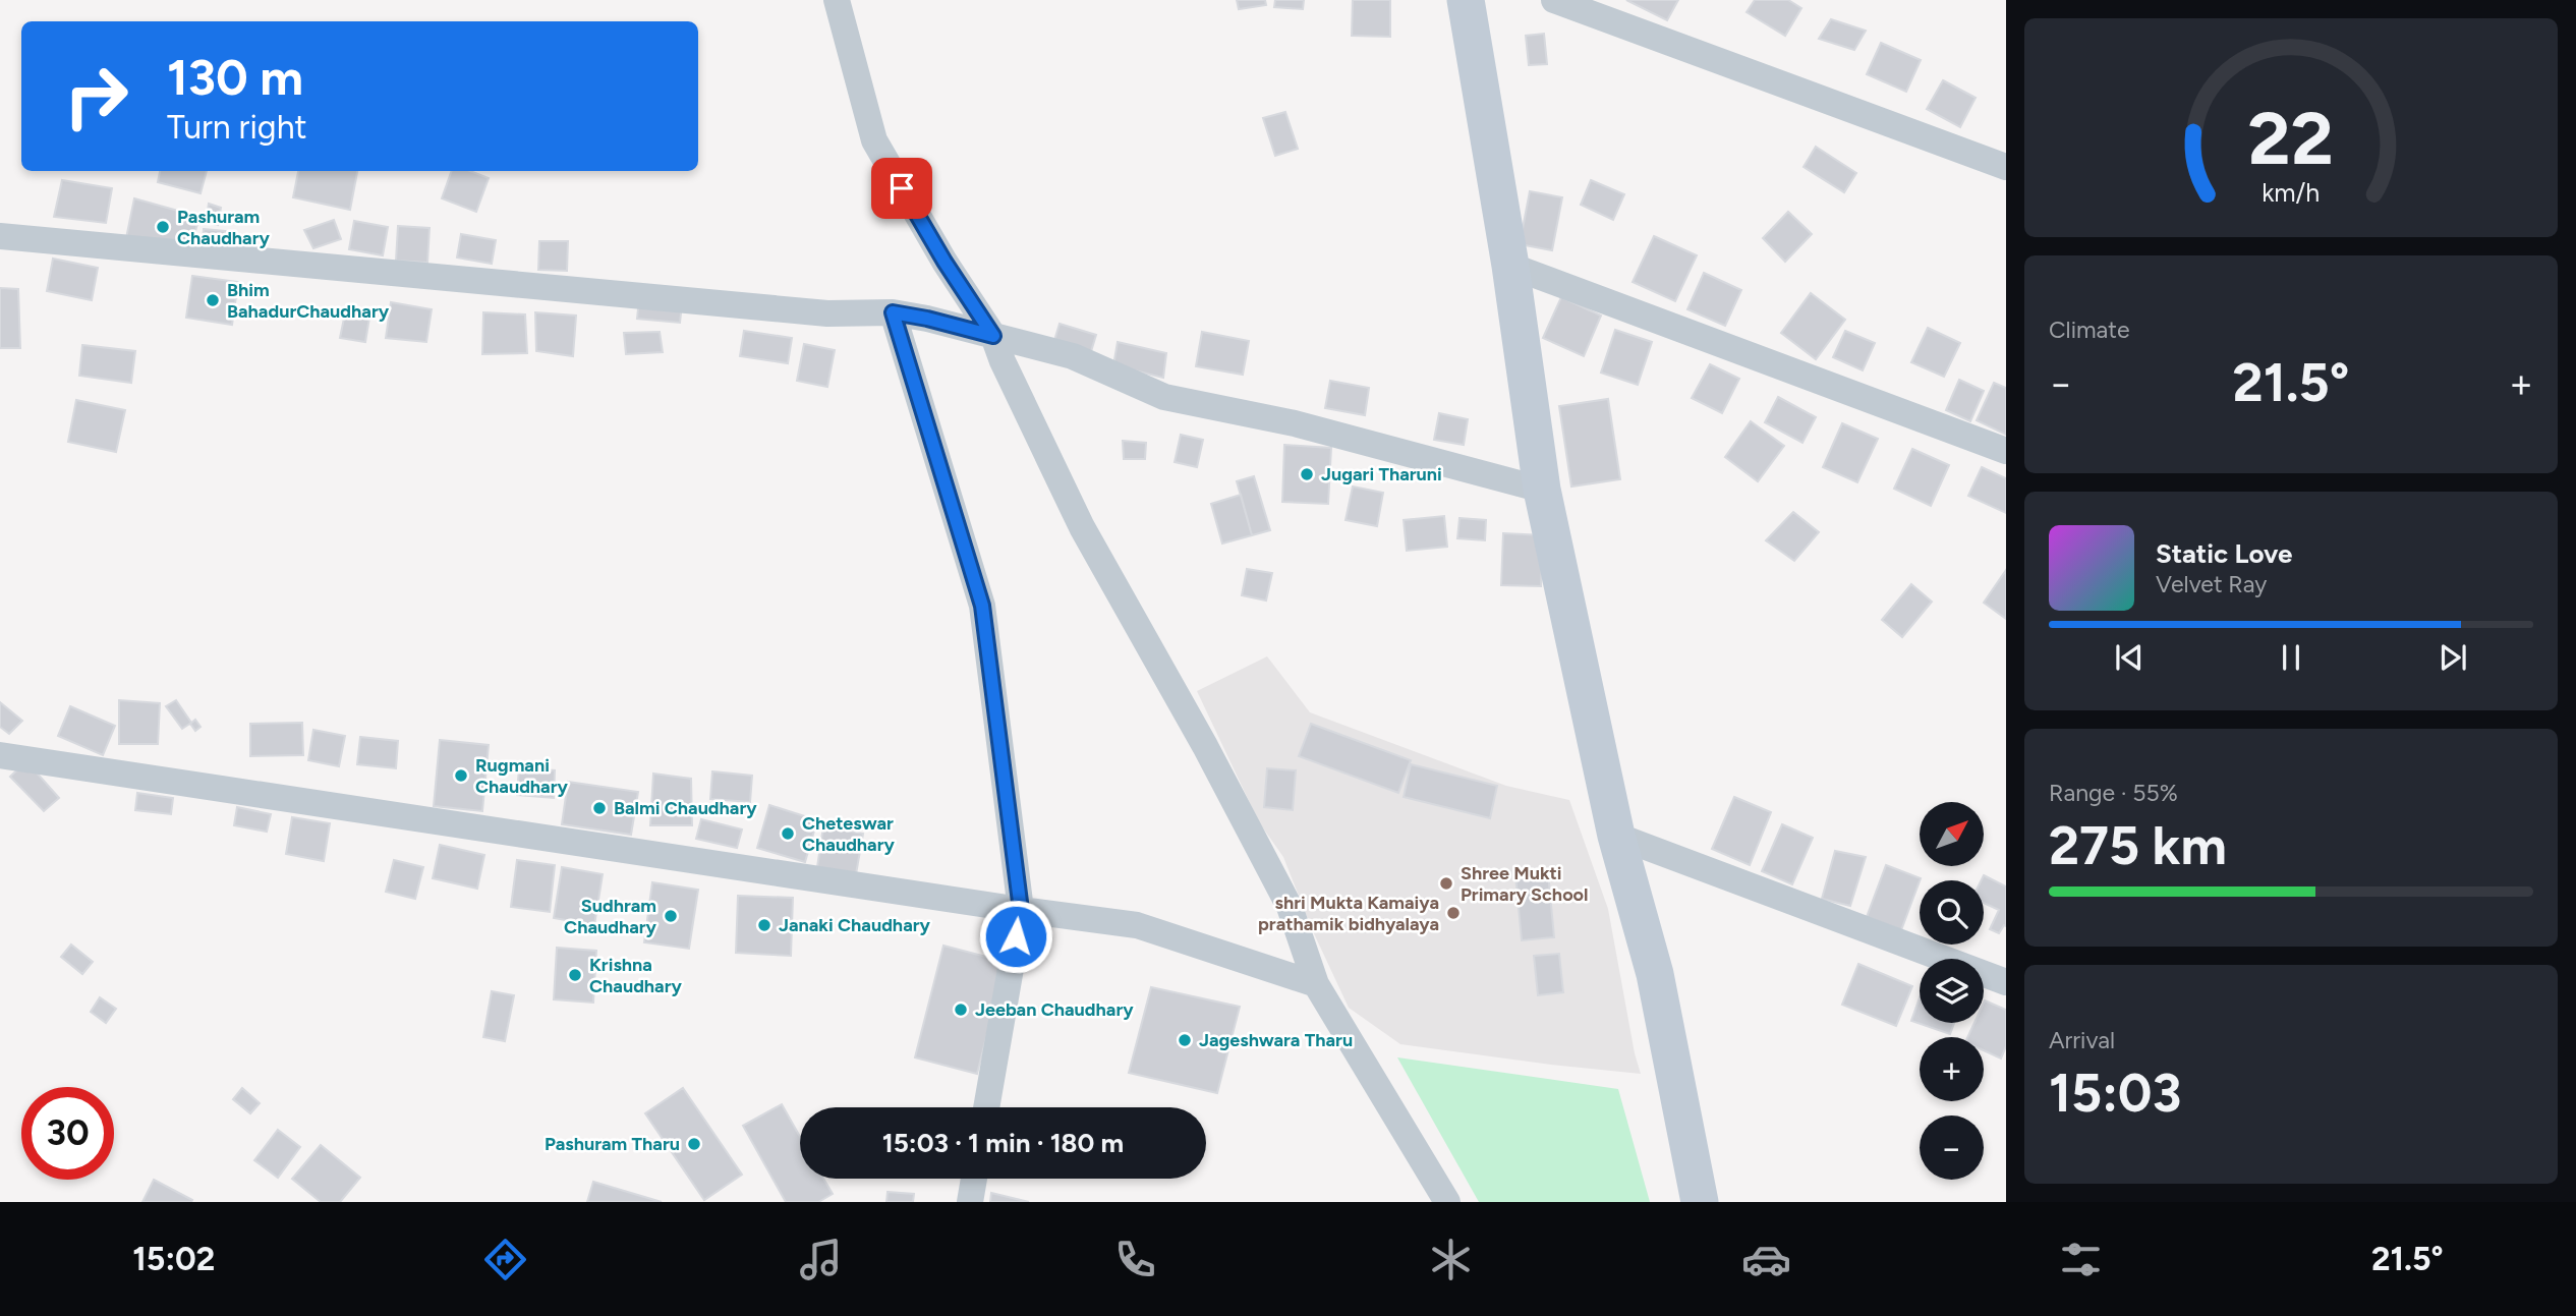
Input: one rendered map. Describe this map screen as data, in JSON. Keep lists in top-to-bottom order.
{
  "places": [
    "Pashuram Chaudhary",
    "Bhim BahadurChaudhary",
    "Jugari Tharuni",
    "Rugmani Chaudhary",
    "Balmi Chaudhary",
    "Cheteswar Chaudhary",
    "Shree Mukti Primary School",
    "shri Mukta Kamaiya prathamik bidhyalaya",
    "Sudhram Chaudhary",
    "Janaki Chaudhary",
    "Krishna Chaudhary",
    "Jeeban Chaudhary",
    "Jageshwara Tharu",
    "Pashuram Tharu"
  ],
  "north": "top right",
  "page": {
    "turn": ["130 m", "Turn right"],
    "tile": [
      "Climate",
      ["Range · 55%", "275 km"],
      ["Arrival", "15:03"]
    ],
    "heat": ["−", "21.5°", "+"],
    "song": ["Static Love", "Velvet Ray"],
    "map_buttons": ["+", "−"],
    "limit": "30",
    "trip": "15:03 · 1 min · 180 m",
    "tabs": ["15:02", "21.5°"],
    "gauge": ["22", "km/h"]
  }
}
